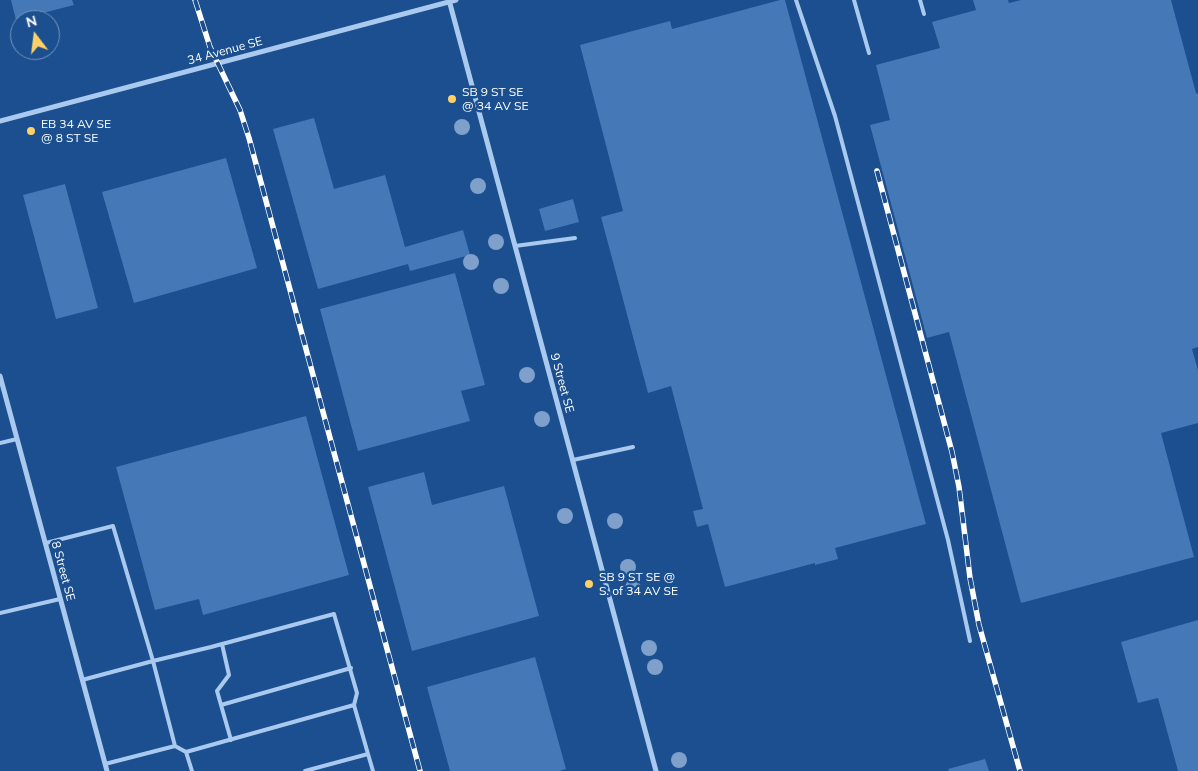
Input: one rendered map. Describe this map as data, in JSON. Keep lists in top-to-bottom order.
{
  "streets": {
    "street": ["34 Avenue SE", "9 Street SE", "8 Street SE"]
  },
  "crossings": [
    ["34 Avenue SE", "9 Street SE"]
  ],
  "places": ["SB 9 ST SE @ 34 AV SE", "EB 34 AV SE @ 8 ST SE", "SB 9 ST SE @ S. of 34 AV SE"],
  "north": "top"
}
